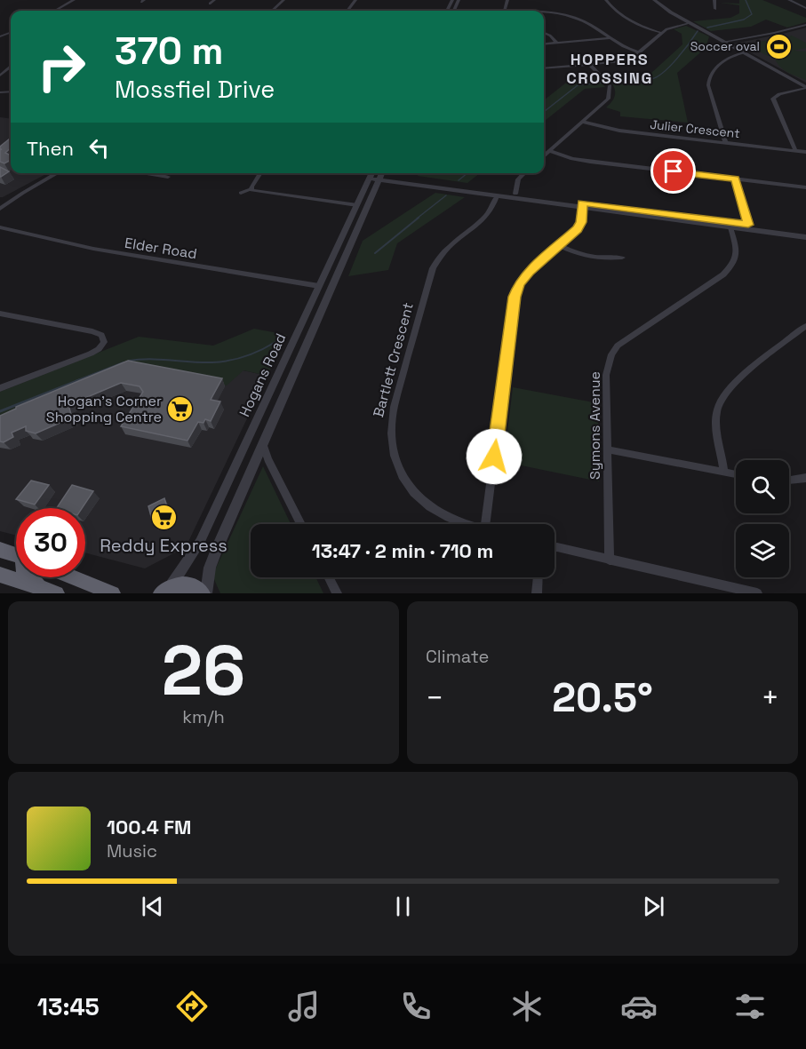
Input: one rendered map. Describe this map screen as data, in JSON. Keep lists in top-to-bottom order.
{
  "streets": {
    "street": [
      "Julier Crescent",
      "Elder Road",
      "Bartlett Crescent",
      "Hogans Road",
      "Symons Avenue"
    ]
  },
  "crossings": [
    ["Elder Road", "Hogans Road"]
  ],
  "districts": ["HOPPERS CROSSING"],
  "places": {
    "sports": ["Soccer oval"],
    "supermarket": ["Hogan's Corner Shopping Centre", "Reddy Express"]
  },
  "page": {
    "turn": ["370 m", "Mossfiel Drive"],
    "then": "Then",
    "limit": "30",
    "trip": "13:47 · 2 min · 710 m",
    "tile": [
      ["26", "km/h"],
      "Climate"
    ],
    "heat": ["−", "20.5°", "+"],
    "song": ["100.4 FM", "Music"],
    "tabs": "13:45"
  }
}
